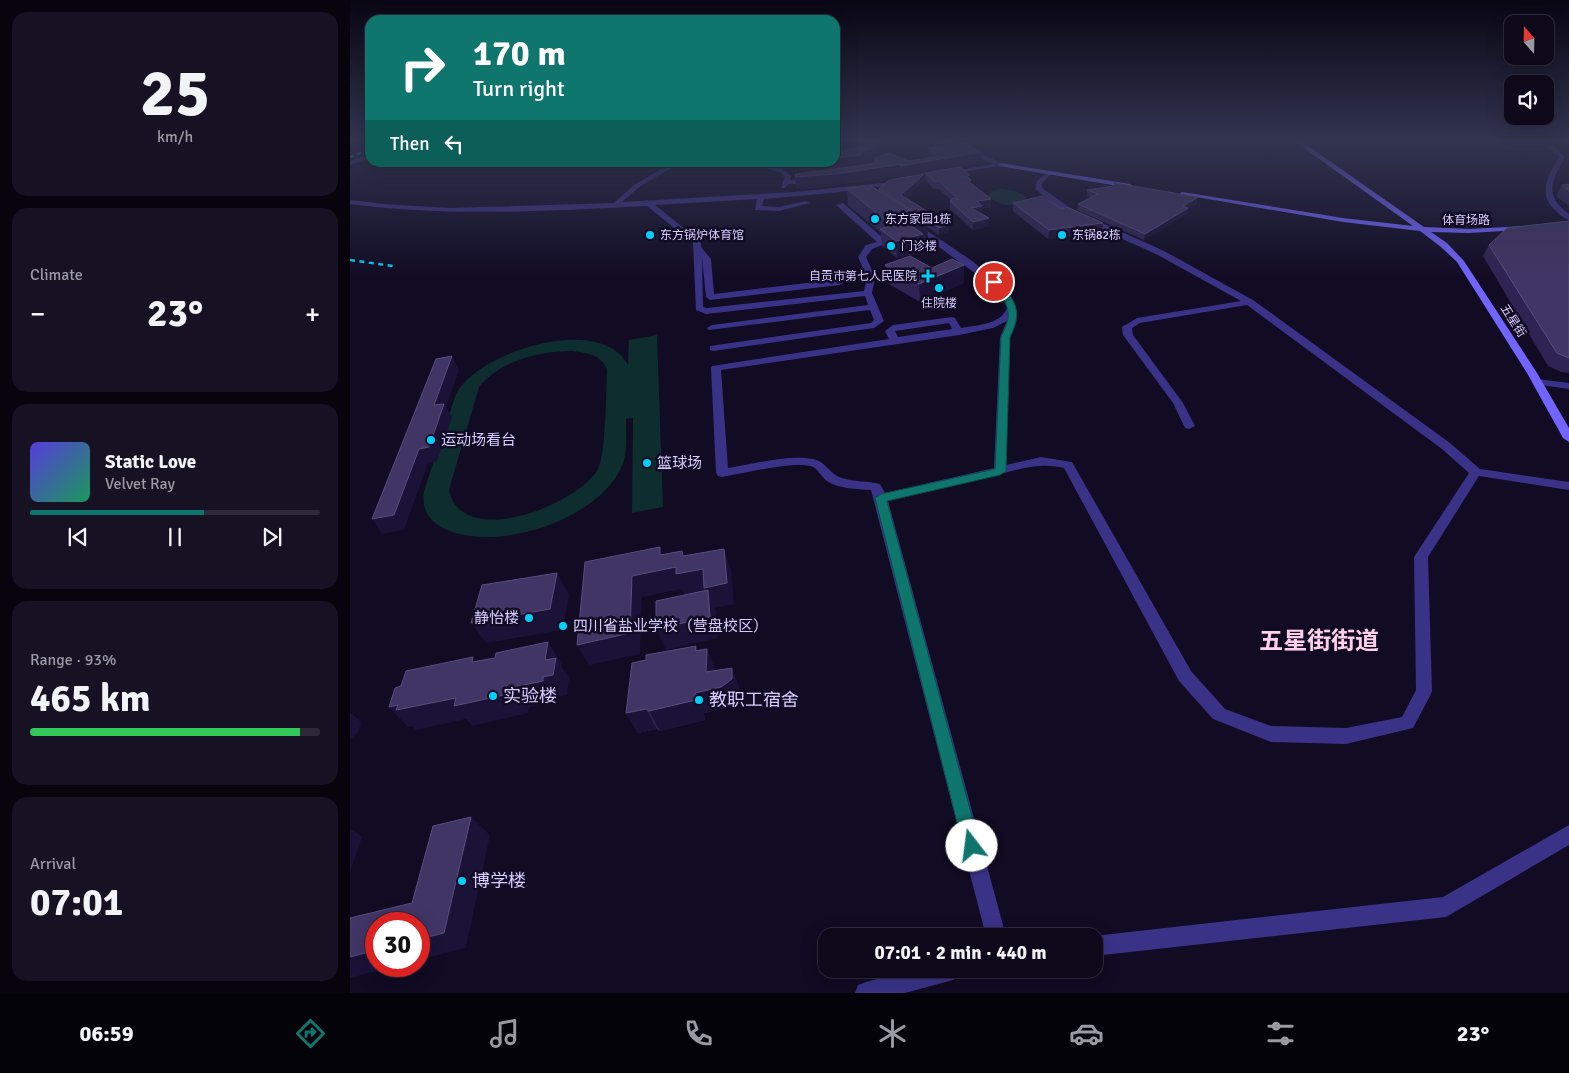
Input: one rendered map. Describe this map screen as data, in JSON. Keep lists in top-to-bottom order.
{
  "streets": {
    "main road": ["体育场路", "五星街"]
  },
  "crossings": [
    ["体育场路", "五星街"]
  ],
  "districts": ["五星街街道"],
  "places": {
    "other": [
      "东方家园1栋",
      "东方锅炉体育馆",
      "东锅82栋",
      "门诊楼",
      "住院楼",
      "运动场看台",
      "篮球场",
      "静怡楼",
      "四川省盐业学校（营盘校区）",
      "实验楼",
      "教职工宿舍",
      "博学楼"
    ],
    "health": ["自贡市第七人民医院"]
  },
  "north": "top",
  "page": {
    "tile": [
      ["25", "km/h"],
      "Climate",
      ["Range · 93%", "465 km"],
      ["Arrival", "07:01"]
    ],
    "turn": ["170 m", "Turn right"],
    "then": "Then",
    "heat": ["−", "23°", "+"],
    "song": ["Static Love", "Velvet Ray"],
    "limit": "30",
    "trip": "07:01 · 2 min · 440 m",
    "tabs": ["06:59", "23°"]
  }
}
